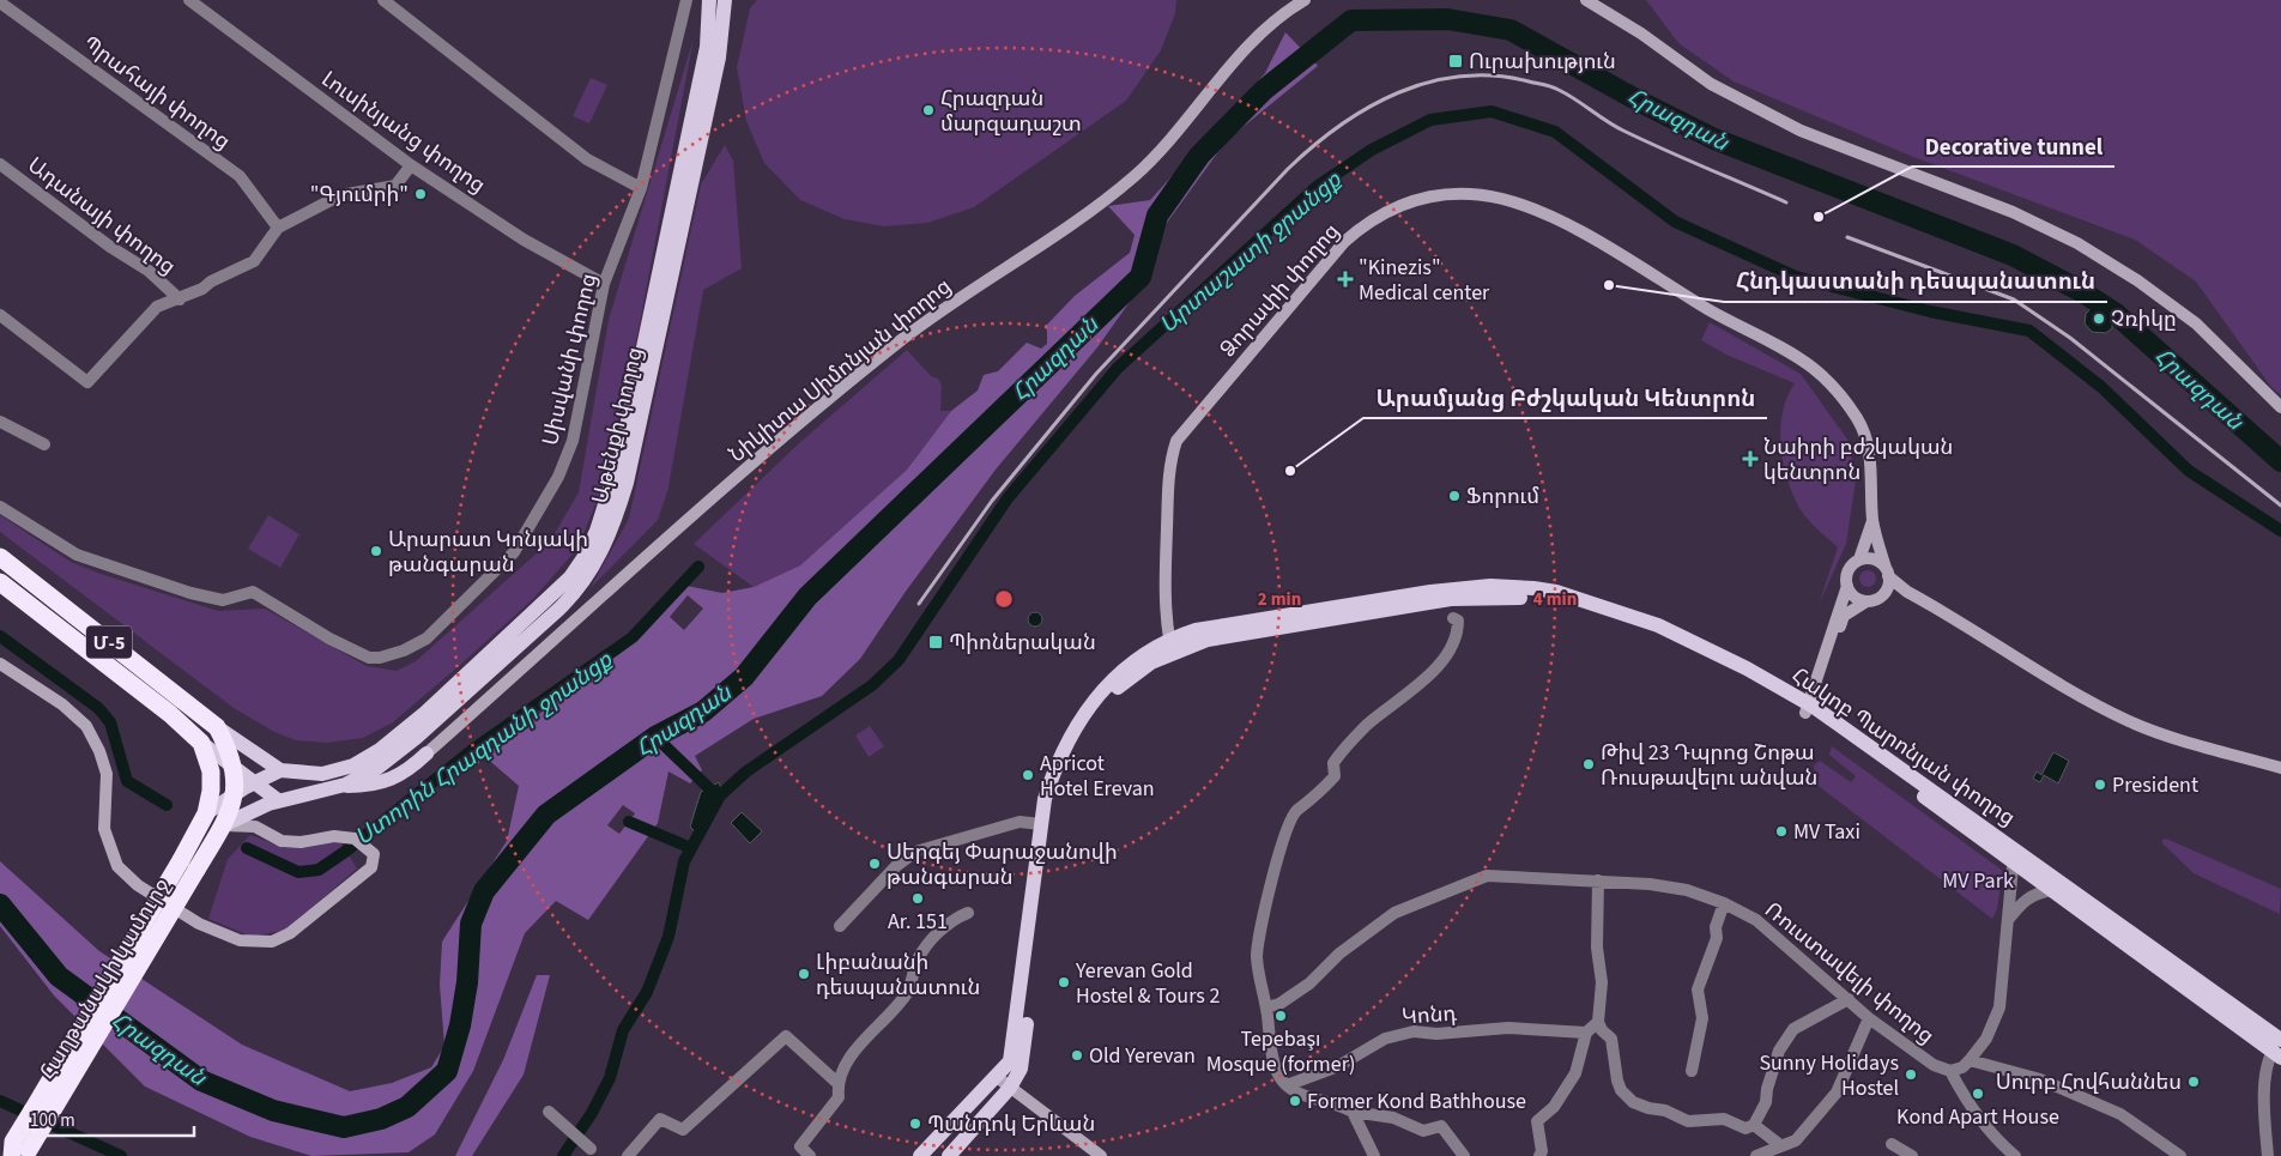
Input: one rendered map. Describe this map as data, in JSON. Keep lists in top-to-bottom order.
{
  "streets": {
    "highway": ["Մ-5", "Հաղթանակի կամուրջ"],
    "main road": ["Աթենքի փողոց", "Հակոբ Պարոնյան փողոց"],
    "street": [
      "Պրահայի փողոց",
      "Լուսինյանց փողոց",
      "Ադանայի փողոց",
      "Ձորափի փողոց",
      "Սիսվանի փողոց",
      "Նիկիտա Սիմոնյան փողոց",
      "Ռուստավելի փողոց",
      "Կոնդ"
    ]
  },
  "crossings": [
    ["Լուսինյանց փողոց", "Սիսվանի փողոց"],
    ["Ձորափի փողոց", "Հակոբ Պարոնյան փողոց"],
    ["Աթենքի փողոց", "Մ-5"],
    ["Աթենքի փողոց", "Հաղթանակի կամուրջ"],
    ["Մ-5", "Հաղթանակի կամուրջ"]
  ],
  "water": ["Հրազդան", "Արտաշատի ջրանցք", "Ստորին Հրազդանի ջրանցք"],
  "parks": ["MV Park"],
  "places": {
    "transit": ["Ուրախություն", "Պիոներական"],
    "other": [
      "Հրազդան մարզադաշտ",
      "\"Գյումրի\"",
      "Decorative tunnel",
      "Հնդկաստանի դեսպանատուն",
      "Չռիկը",
      "Արամյանց Բժշկական Կենտրոն",
      "Ֆորում",
      "Արարատ Կոնյակի թանգարան",
      "Թիվ 23 Դպրոց Շոթա Ռուսթավելու անվան",
      "Apricot Hotel Erevan",
      "President",
      "MV Taxi",
      "Սերգեյ Փարաջանովի թանգարան",
      "Ar. 151",
      "Լիբանանի դեսպանատուն",
      "Yerevan Gold Hostel & Tours 2",
      "Tepebaşı Mosque (former)",
      "Old Yerevan",
      "Sunny Holidays Hostel",
      "Սուրբ Հովհաննես",
      "Kond Apart House",
      "Former Kond Bathhouse",
      "Պանդոկ Երևան"
    ],
    "health": ["\"Kinezis\" Medical center", "Նաիրի բժշկական կենտրոն"]
  },
  "scale_bar": "100 m",
  "rings": ["2 min", "4 min"]
}
